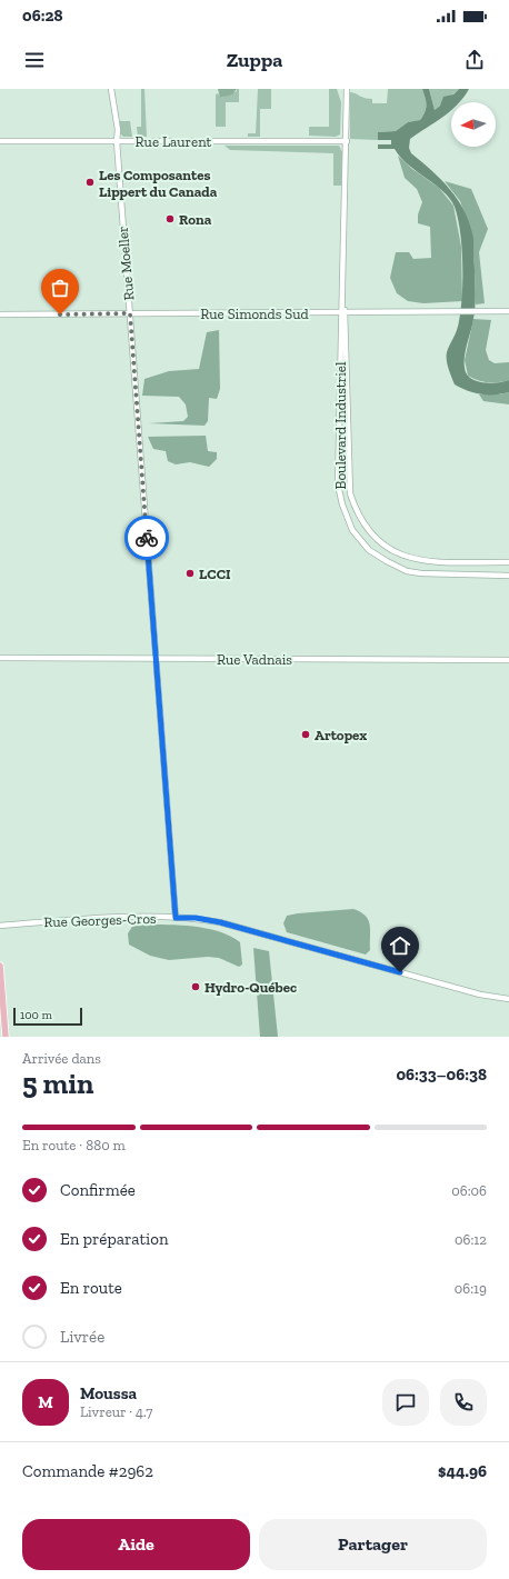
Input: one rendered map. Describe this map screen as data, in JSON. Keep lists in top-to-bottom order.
{
  "streets": {
    "street": [
      "Rue Laurent",
      "Rue Moeller",
      "Rue Simonds Sud",
      "Boulevard Industriel",
      "Rue Vadnais",
      "Rue Georges-Cros"
    ]
  },
  "crossings": [
    ["Rue Laurent", "Rue Moeller"],
    ["Rue Laurent", "Boulevard Industriel"],
    ["Rue Moeller", "Rue Simonds Sud"],
    ["Rue Moeller", "Rue Vadnais"],
    ["Rue Moeller", "Rue Georges-Cros"],
    ["Rue Simonds Sud", "Boulevard Industriel"]
  ],
  "places": [
    "Les Composantes Lippert du Canada",
    "Rona",
    "LCCI",
    "Artopex",
    "Hydro-Québec"
  ],
  "scale_bar": "100 m",
  "north": "left",
  "page": {
    "status": "06:28",
    "header": "Zuppa",
    "scale": "100 m",
    "heading": ["5 min", "Arrivée dans", "06:33–06:38"],
    "panel": [
      "Moussa",
      "Livreur · 4.7",
      "Commande #2962",
      "$44.96"
    ],
    "bar": "En route · 880 m",
    "list": [
      ["Confirmée", "06:06"],
      ["En préparation", "06:12"],
      ["En route", "06:19"],
      "Livrée"
    ],
    "round": "M",
    "buttons": ["Aide", "Partager"]
  }
}
